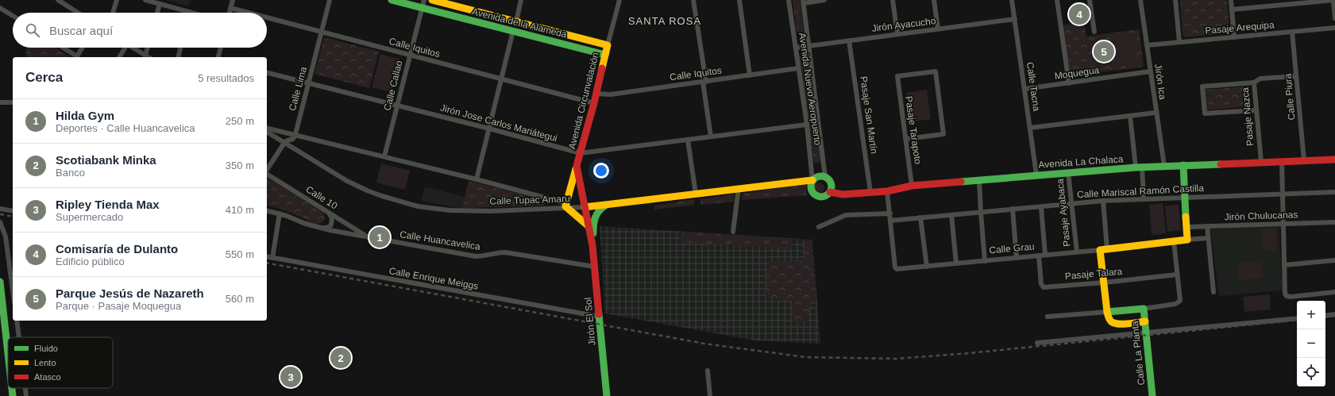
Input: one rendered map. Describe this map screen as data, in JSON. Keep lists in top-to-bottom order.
{
  "streets": {
    "street": [
      "Avenida de la Alameda",
      "Jirón Ayacucho",
      "Pasaje Arequipa",
      "Calle Iquitos",
      "Moquegua",
      "Jirón Ica",
      "Calle Callao",
      "Calle Tacna",
      "Calle Lima",
      "Avenida Nuevo Aeropuerto",
      "Calle Piura",
      "Avenida Circunvalación",
      "Pasaje San Martín",
      "Pasaje Nazca",
      "Jirón Jose Carlos Mariátegui",
      "Pasaje Tarapoto",
      "Avenida La Chalaca",
      "Calle Mariscal Ramón Castilla",
      "Calle 10",
      "Calle Tupac Amaru",
      "Pasaje Ayabaca",
      "Jirón Chulucanas",
      "Calle Huancavelica",
      "Calle Grau",
      "Pasaje Talara",
      "Calle Enrique Meiggs",
      "Jirón El Sol",
      "Calle La Planta"
    ]
  },
  "crossings": [
    ["Avenida de la Alameda", "Calle Callao"],
    ["Avenida de la Alameda", "Avenida Circunvalación"],
    ["Jirón Ayacucho", "Calle Tacna"],
    ["Jirón Ayacucho", "Avenida Nuevo Aeropuerto"],
    ["Jirón Ayacucho", "Pasaje San Martín"],
    ["Pasaje Arequipa", "Jirón Ica"],
    ["Pasaje Arequipa", "Calle Piura"],
    ["Calle Iquitos", "Calle Callao"],
    ["Calle Iquitos", "Calle Lima"],
    ["Calle Iquitos", "Avenida Nuevo Aeropuerto"],
    ["Calle Iquitos", "Avenida Circunvalación"],
    ["Moquegua", "Jirón Ica"],
    ["Moquegua", "Calle Tacna"],
    ["Jirón Ica", "Avenida La Chalaca"],
    ["Calle Callao", "Jirón Jose Carlos Mariátegui"],
    ["Calle Callao", "Calle Tupac Amaru"],
    ["Calle Tacna", "Avenida La Chalaca"],
    ["Calle Lima", "Jirón Jose Carlos Mariátegui"],
    ["Calle Lima", "Calle Tupac Amaru"],
    ["Avenida Nuevo Aeropuerto", "Jirón Jose Carlos Mariátegui"],
    ["Avenida Nuevo Aeropuerto", "Avenida La Chalaca"],
    ["Avenida Nuevo Aeropuerto", "Calle Tupac Amaru"],
    ["Calle Piura", "Avenida La Chalaca"],
    ["Avenida Circunvalación", "Jirón Jose Carlos Mariátegui"],
    ["Avenida Circunvalación", "Calle Tupac Amaru"],
    ["Avenida Circunvalación", "Jirón El Sol"],
    ["Pasaje San Martín", "Avenida La Chalaca"],
    ["Pasaje Nazca", "Avenida La Chalaca"],
    ["Pasaje Tarapoto", "Avenida La Chalaca"],
    ["Avenida La Chalaca", "Calle Tupac Amaru"],
    ["Avenida La Chalaca", "Pasaje Ayabaca"],
    ["Avenida La Chalaca", "Calle Grau"],
    ["Calle Mariscal Ramón Castilla", "Pasaje Ayabaca"],
    ["Calle Mariscal Ramón Castilla", "Calle Grau"],
    ["Calle 10", "Calle Huancavelica"],
    ["Calle Tupac Amaru", "Jirón El Sol"],
    ["Pasaje Ayabaca", "Calle Grau"],
    ["Calle Huancavelica", "Jirón El Sol"],
    ["Calle Grau", "Pasaje Talara"],
    ["Calle Enrique Meiggs", "Jirón El Sol"]
  ],
  "districts": ["SANTA ROSA"],
  "legend": ["Fluido", "Lento", "Atasco"],
  "page": {
    "pins": [
      "4",
      "5",
      "1",
      "2",
      "3"
    ],
    "search": "Buscar aquí",
    "heading": ["Cerca", "5 resultados"],
    "list": [
      {
        "mark": "1",
        "name": "Hilda Gym",
        "note": "Deportes · Calle Huancavelica",
        "value": "250 m"
      },
      {
        "mark": "2",
        "name": "Scotiabank Minka",
        "note": "Banco",
        "value": "350 m"
      },
      {
        "mark": "3",
        "name": "Ripley Tienda Max",
        "note": "Supermercado",
        "value": "410 m"
      },
      {
        "mark": "4",
        "name": "Comisaría de Dulanto",
        "note": "Edificio público",
        "value": "550 m"
      },
      {
        "mark": "5",
        "name": "Parque Jesús de Nazareth",
        "note": "Parque · Pasaje Moquegua",
        "value": "560 m"
      }
    ],
    "map_buttons": ["+", "−"]
  }
}
